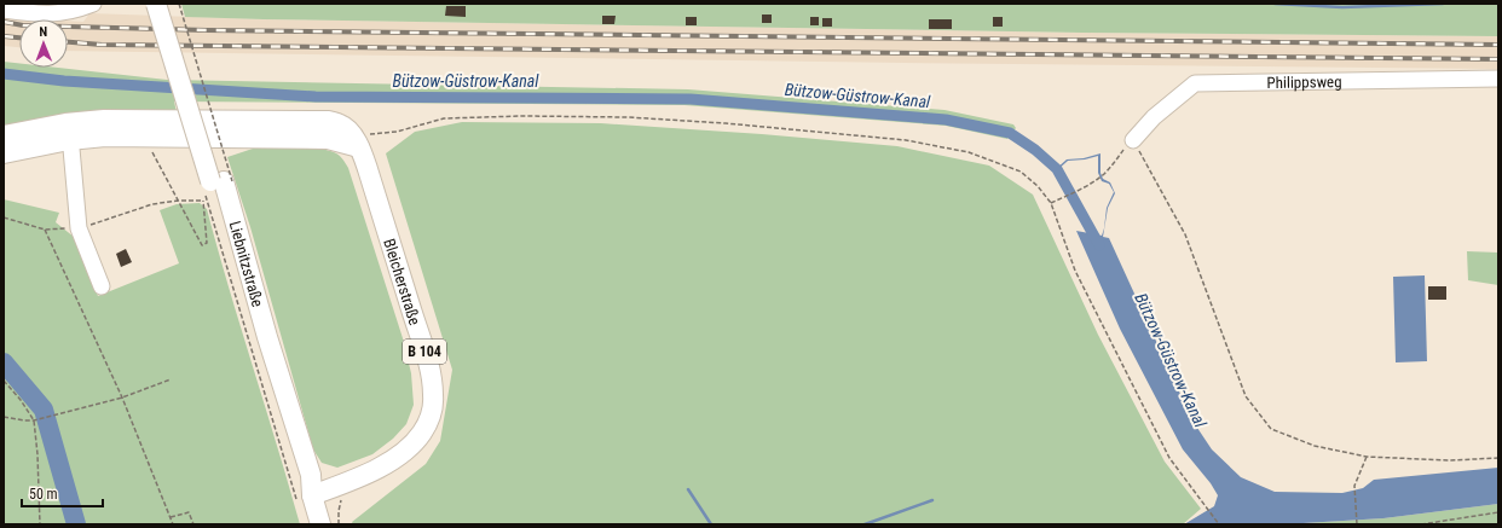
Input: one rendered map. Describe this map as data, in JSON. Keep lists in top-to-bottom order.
{
  "streets": {
    "main road": ["Liebnitzstraße", "Bleicherstraße", "B 104"],
    "street": ["Philippsweg"]
  },
  "crossings": [
    ["Liebnitzstraße", "Bleicherstraße"]
  ],
  "water": ["Bützow-Güstrow-Kanal"],
  "scale_bar": "50 m",
  "north": "top"
}
